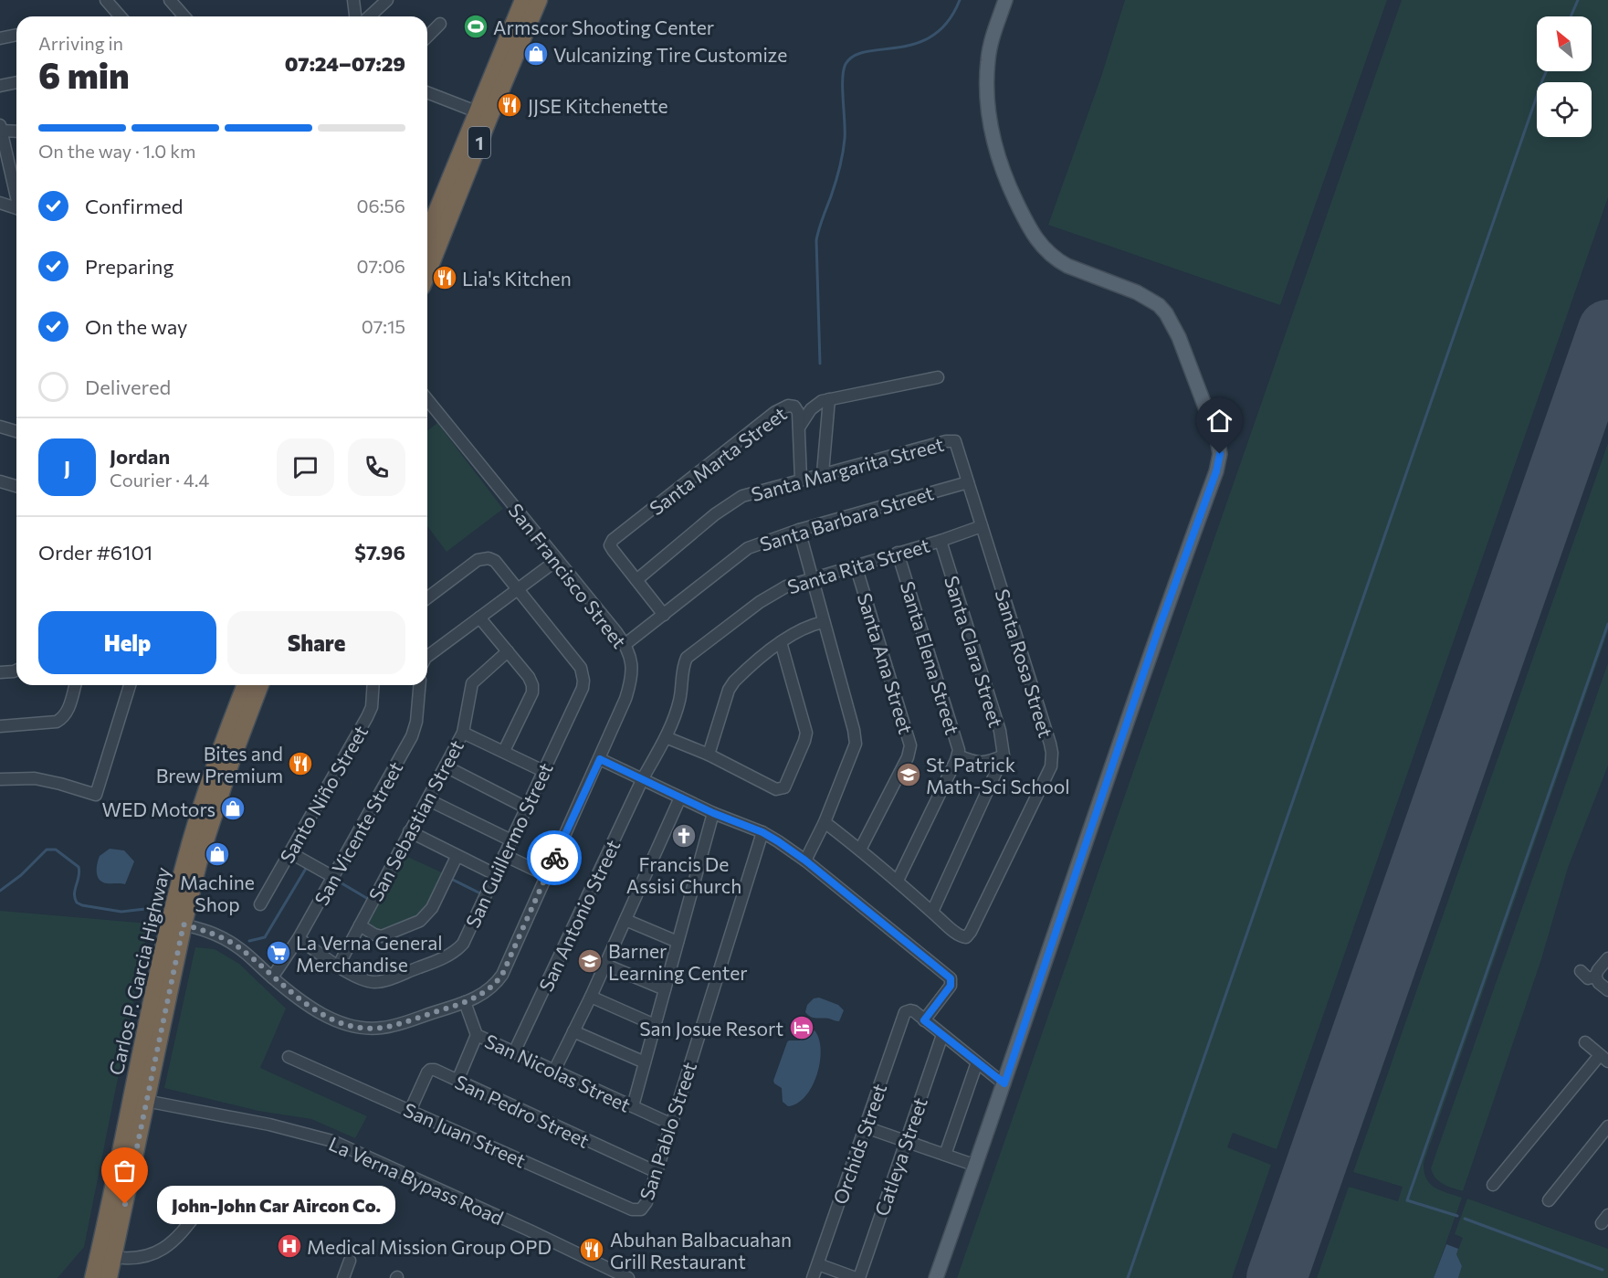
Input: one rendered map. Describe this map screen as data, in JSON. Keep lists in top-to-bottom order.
{
  "streets": {
    "highway": ["1", "Carlos P. Garcia Highway"],
    "street": [
      "Santa Marta Street",
      "Santa Margarita Street",
      "Santa Barbara Street",
      "Santa Rita Street",
      "San Francisco Street",
      "Santa Clara Street",
      "Santa Elena Street",
      "Santa Ana Street",
      "Santa Rosa Street",
      "Santo Niño Street",
      "San Sebastian Street",
      "San Vicente Street",
      "San Guillermo Street",
      "San Antonio Street",
      "San Nicolas Street",
      "San Pedro Street",
      "San Pablo Street",
      "San Juan Street",
      "Orchids Street",
      "Catleya Street",
      "La Verna Bypass Road"
    ]
  },
  "crossings": [
    ["Santa Marta Street", "Santa Margarita Street"],
    ["Santa Margarita Street", "Santa Rosa Street"],
    ["Santa Barbara Street", "San Francisco Street"],
    ["Santa Barbara Street", "Santa Rosa Street"],
    ["Santa Rita Street", "Santa Clara Street"],
    ["Santa Rita Street", "Santa Elena Street"],
    ["Santa Rita Street", "Santa Ana Street"],
    ["Santa Rita Street", "Santa Rosa Street"],
    ["Santa Rita Street", "San Antonio Street"],
    ["San Francisco Street", "San Vicente Street"],
    ["San Francisco Street", "Carlos P. Garcia Highway"],
    ["San Francisco Street", "San Nicolas Street"],
    ["San Sebastian Street", "San Guillermo Street"],
    ["San Vicente Street", "San Guillermo Street"],
    ["San Antonio Street", "San Nicolas Street"],
    ["Carlos P. Garcia Highway", "La Verna Bypass Road"],
    ["San Nicolas Street", "San Pablo Street"],
    ["San Pedro Street", "San Pablo Street"],
    ["San Pedro Street", "San Juan Street"],
    ["San Pablo Street", "San Juan Street"]
  ],
  "places": {
    "sports": ["Armscor Shooting Center"],
    "shop": ["Vulcanizing Tire Customize", "WED Motors", "Machine Shop"],
    "restaurant": [
      "JJSE Kitchenette",
      "Lia's Kitchen",
      "Bites and Brew Premium",
      "Abuhan Balbacuahan Grill Restaurant"
    ],
    "school or university": ["St. Patrick Math-Sci School", "Barner Learning Center"],
    "church": ["Francis De Assisi Church"],
    "supermarket": ["La Verna General Merchandise"],
    "hotel": ["San Josue Resort"],
    "other": ["John-John Car Aircon Co."],
    "hospital": ["Medical Mission Group OPD"]
  },
  "north": "top left",
  "page": {
    "heading": ["6 min", "Arriving in", "07:24–07:29"],
    "panel": [
      "Jordan",
      "Courier · 4.4",
      "Order #6101",
      "$7.96"
    ],
    "bar": "On the way · 1.0 km",
    "list": [
      ["Confirmed", "06:56"],
      ["Preparing", "07:06"],
      ["On the way", "07:15"],
      "Delivered"
    ],
    "round": "J",
    "buttons": ["Help", "Share"],
    "bubble": "John-John Car Aircon Co."
  }
}
